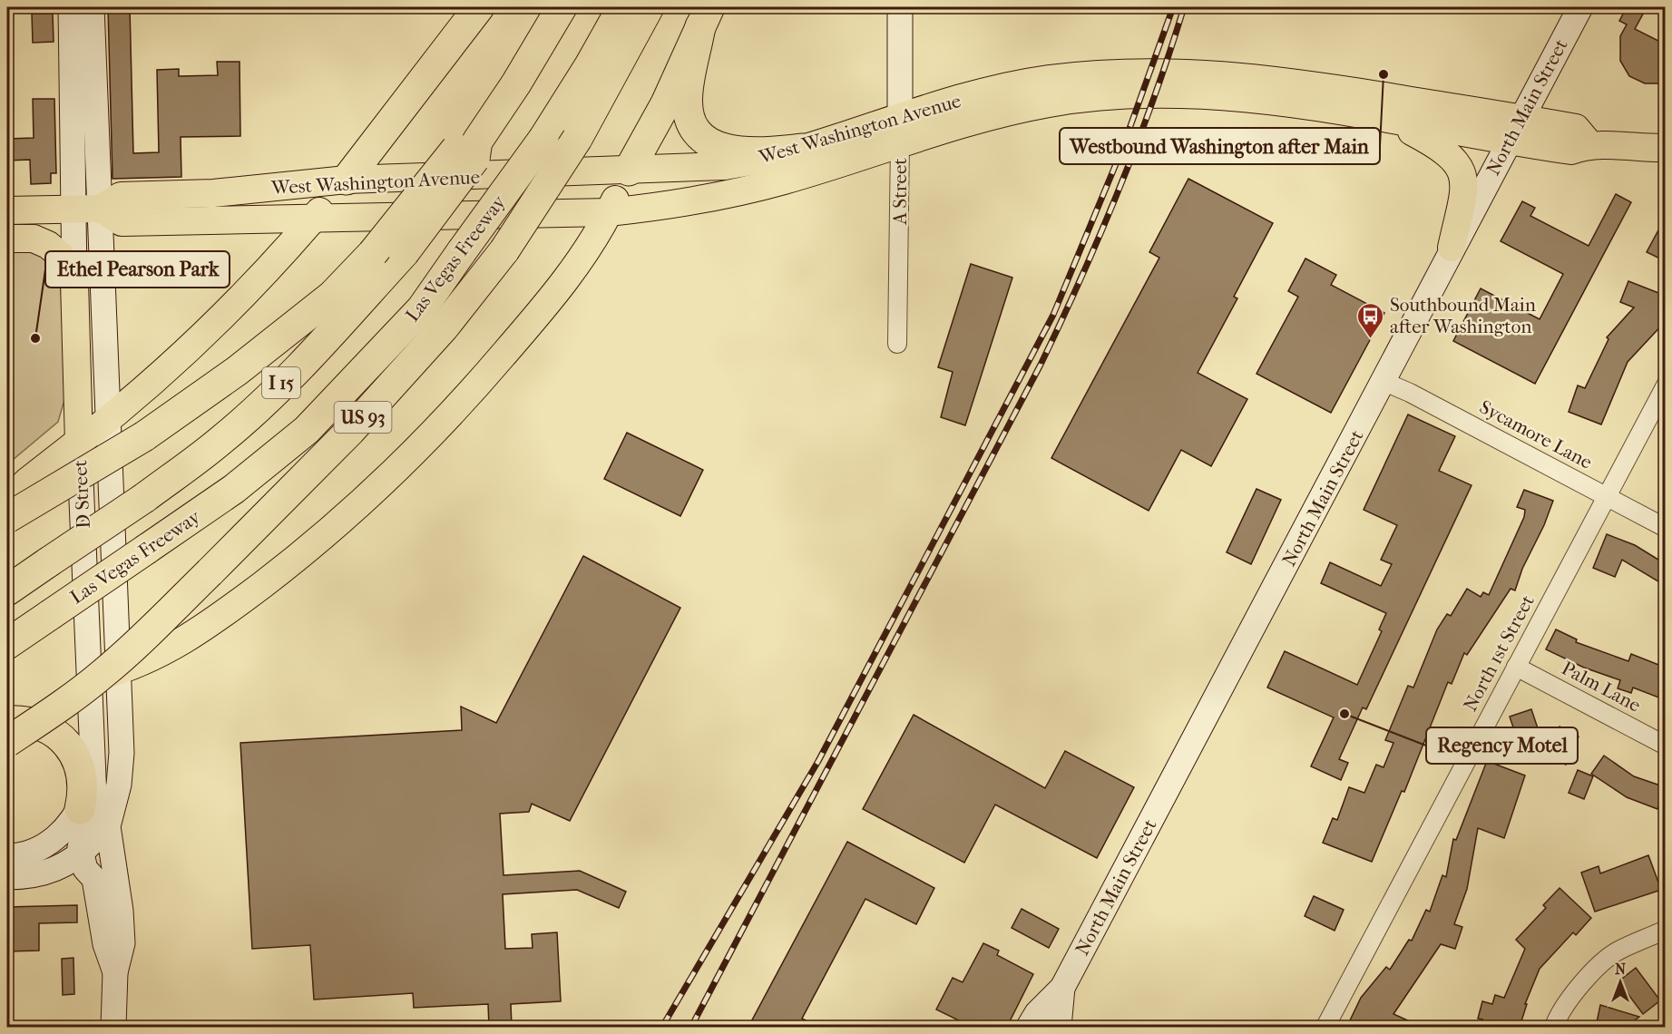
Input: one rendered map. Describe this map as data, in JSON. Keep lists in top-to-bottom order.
{
  "streets": {
    "highway": ["Las Vegas Freeway", "I 15", "US 93"],
    "main road": [
      "North Main Street",
      "West Washington Avenue",
      "A Street",
      "D Street"
    ],
    "street": ["Sycamore Lane", "North 1st Street", "Palm Lane"]
  },
  "crossings": [
    ["North Main Street", "West Washington Avenue"],
    ["North Main Street", "Sycamore Lane"],
    ["West Washington Avenue", "A Street"],
    ["West Washington Avenue", "D Street"],
    ["Sycamore Lane", "North 1st Street"],
    ["North 1st Street", "Palm Lane"]
  ],
  "places": {
    "other": ["Westbound Washington after Main", "Ethel Pearson Park", "Regency Motel"],
    "bus stop": ["Southbound Main after Washington"]
  },
  "north": "top"
}
